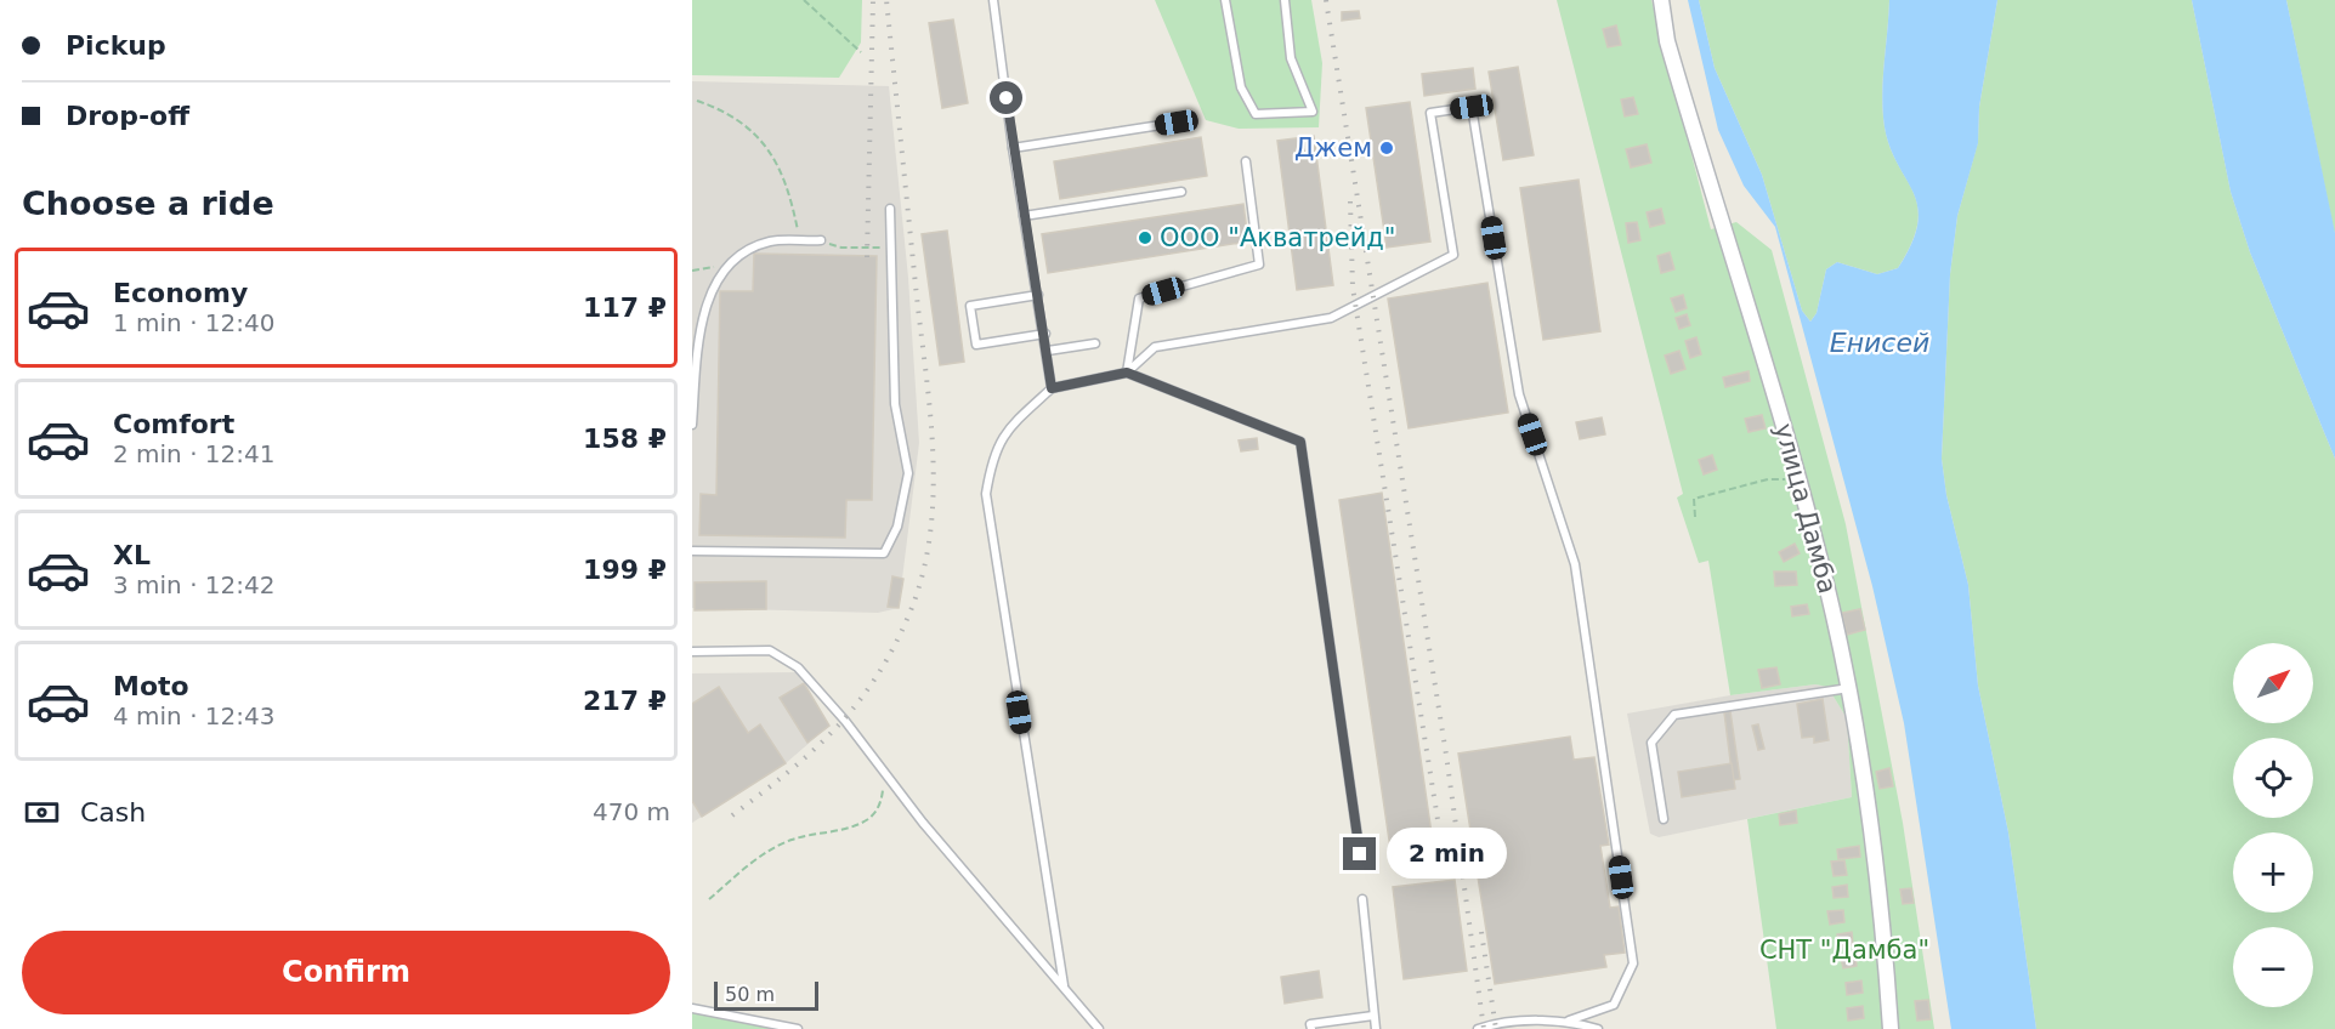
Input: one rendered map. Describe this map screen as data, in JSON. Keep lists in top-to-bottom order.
{
  "streets": {
    "street": ["улица Дамба"]
  },
  "water": ["Енисей"],
  "parks": ["СНТ \"Дамба\""],
  "places": ["Джем", "ООО \"Акватрейд\""],
  "scale_bar": "50 m",
  "north": "top right",
  "page": {
    "banner": ["Pickup", "Drop-off"],
    "heading": "Choose a ride",
    "list": [
      {
        "name": "Economy",
        "note": "1 min · 12:40",
        "value": "117 ₽"
      },
      {
        "name": "Comfort",
        "note": "2 min · 12:41",
        "value": "158 ₽"
      },
      {
        "name": "XL",
        "note": "3 min · 12:42",
        "value": "199 ₽"
      },
      {
        "name": "Moto",
        "note": "4 min · 12:43",
        "value": "217 ₽"
      }
    ],
    "map_buttons": ["+", "−"],
    "pay": ["Cash", "470 m"],
    "bubble": "2 min",
    "buttons": "Confirm",
    "scale": "50 m"
  }
}
